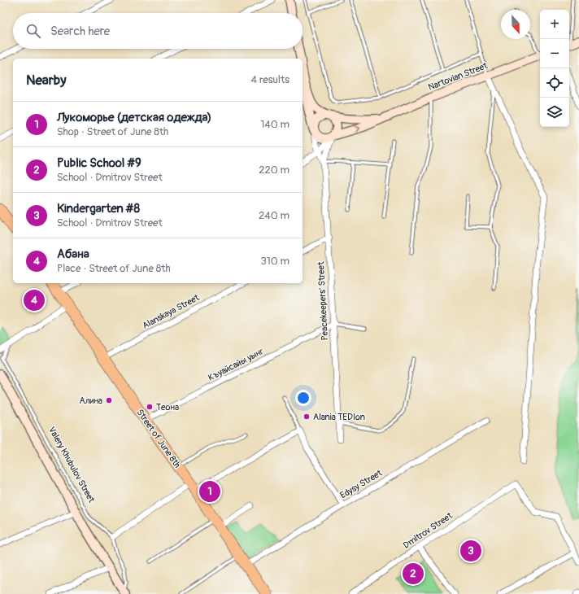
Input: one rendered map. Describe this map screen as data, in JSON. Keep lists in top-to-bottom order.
{
  "streets": {
    "highway": ["Street of June 8th"],
    "street": [
      "Nartovian Street",
      "Peacekeepers' Street",
      "Alanskaya Street",
      "Къуайсайы уынг",
      "Edysy Street",
      "Dmitrov Street"
    ],
    "lane": ["Valery Khubulov Street"]
  },
  "crossings": [
    ["Peacekeepers' Street", "Къуайсайы уынг"],
    ["Alanskaya Street", "Street of June 8th"],
    ["Къуайсайы уынг", "Street of June 8th"],
    ["Street of June 8th", "Edysy Street"]
  ],
  "places": ["Алина", "Теона", "Alania ТEDIon"],
  "north": "bottom",
  "page": {
    "map_buttons": ["+", "−"],
    "search": "Search here",
    "heading": ["Nearby", "4 results"],
    "list": [
      {
        "mark": "1",
        "name": "Лукоморье (детская одежда)",
        "note": "Shop · Street of June 8th",
        "value": "140 m"
      },
      {
        "mark": "2",
        "name": "Public School #9",
        "note": "School · Dmitrov Street",
        "value": "220 m"
      },
      {
        "mark": "3",
        "name": "Kindergarten #8",
        "note": "School · Dmitrov Street",
        "value": "240 m"
      },
      {
        "mark": "4",
        "name": "Абана",
        "note": "Place · Street of June 8th",
        "value": "310 m"
      }
    ],
    "pins": [
      "4",
      "1",
      "3",
      "2"
    ]
  }
}
